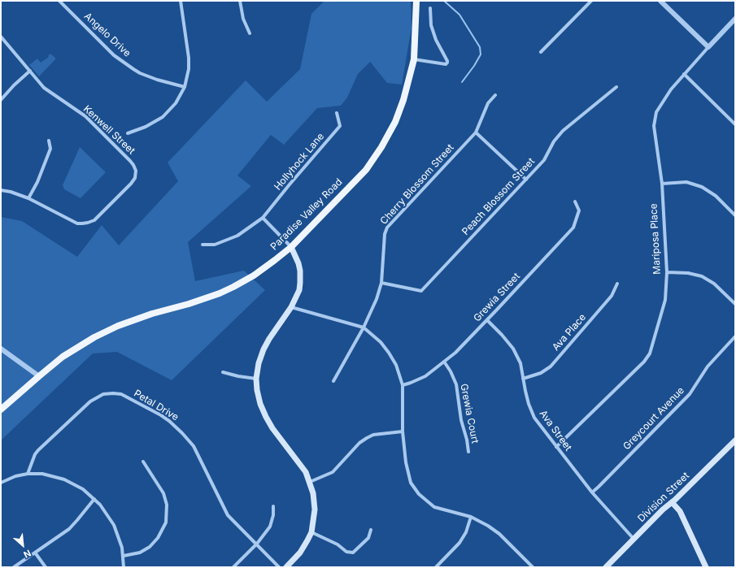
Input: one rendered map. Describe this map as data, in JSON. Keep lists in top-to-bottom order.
{
  "streets": {
    "main road": ["Paradise Valley Road", "Division Street"],
    "street": [
      "Angelo Drive",
      "Kenwell Street",
      "Hollyhock Lane",
      "Cherry Blossom Street",
      "Peach Blossom Street",
      "Mariposa Place",
      "Grewia Street",
      "Ava Place",
      "Petal Drive",
      "Grewia Court",
      "Greycourt Avenue",
      "Ava Street"
    ]
  },
  "crossings": [
    ["Cherry Blossom Street", "Peach Blossom Street"],
    ["Mariposa Place", "Ava Street"],
    ["Grewia Street", "Grewia Court"],
    ["Grewia Street", "Ava Street"],
    ["Ava Place", "Ava Street"],
    ["Greycourt Avenue", "Ava Street"],
    ["Ava Street", "Division Street"]
  ],
  "north": "bottom right"
}
